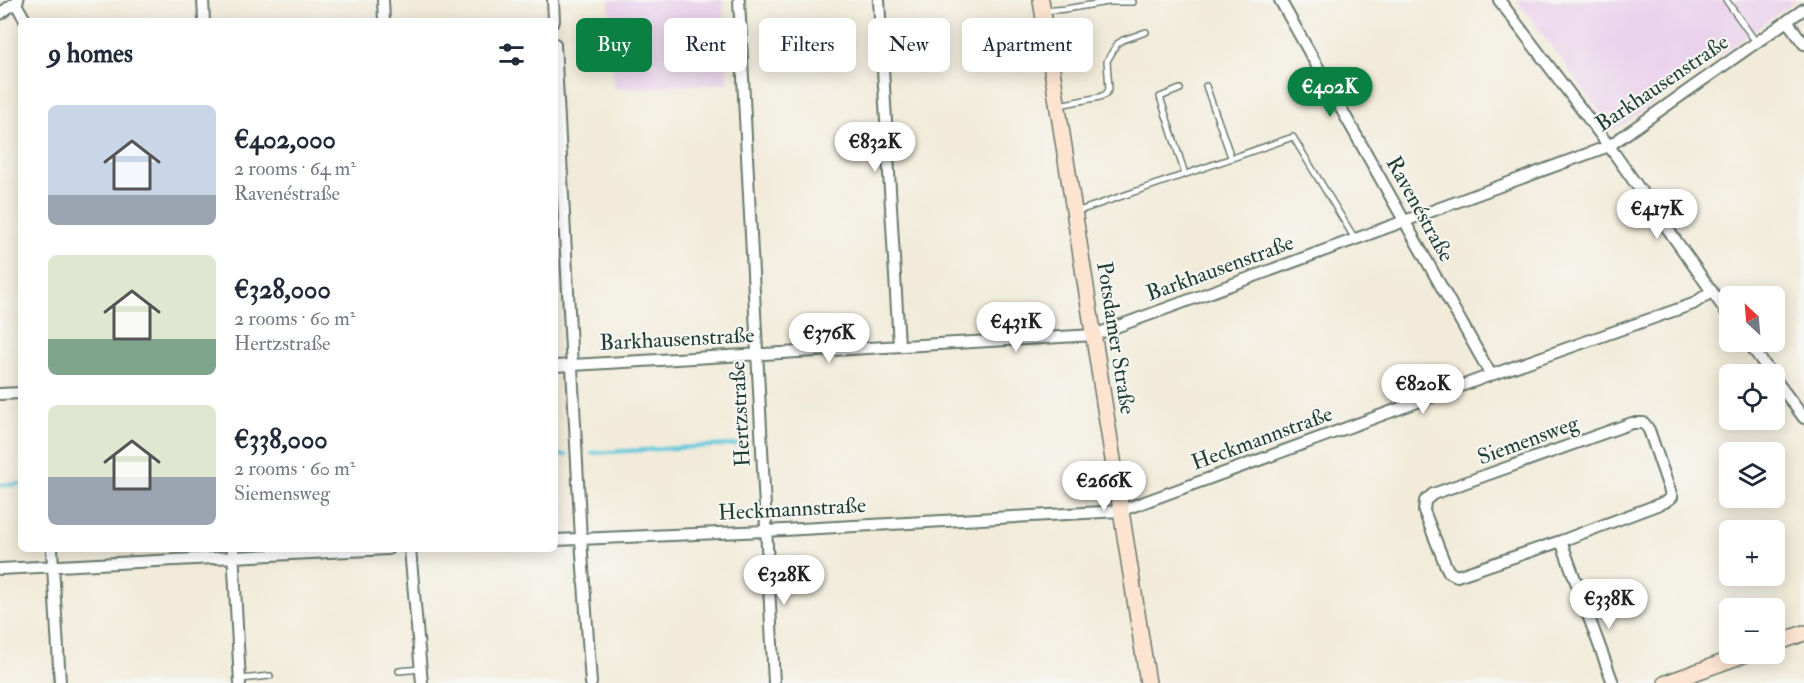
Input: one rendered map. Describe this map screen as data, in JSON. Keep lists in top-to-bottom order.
{
  "streets": {
    "street": [
      "Barkhausenstraße",
      "Ravenéstraße",
      "Potsdamer Straße",
      "Hertzstraße",
      "Heckmannstraße",
      "Siemensweg"
    ]
  },
  "crossings": [
    ["Barkhausenstraße", "Ravenéstraße"],
    ["Barkhausenstraße", "Potsdamer Straße"],
    ["Barkhausenstraße", "Hertzstraße"],
    ["Ravenéstraße", "Heckmannstraße"],
    ["Potsdamer Straße", "Heckmannstraße"],
    ["Hertzstraße", "Heckmannstraße"]
  ],
  "north": "top left",
  "page": {
    "chip": [
      "Buy",
      "Rent",
      "Filters",
      "New",
      "Apartment"
    ],
    "heading": "9 homes",
    "price": [
      "€402K",
      "€832K",
      "€417K",
      "€431K",
      "€376K",
      "€820K",
      "€266K",
      "€328K",
      "€338K"
    ],
    "list": [
      {
        "name": "€402,000",
        "note": "2 rooms · 64 m² · Ravenéstraße"
      },
      {
        "name": "€328,000",
        "note": "2 rooms · 60 m² · Hertzstraße"
      },
      {
        "name": "€338,000",
        "note": "2 rooms · 60 m² · Siemensweg"
      }
    ],
    "map_buttons": ["+", "−"]
  }
}
